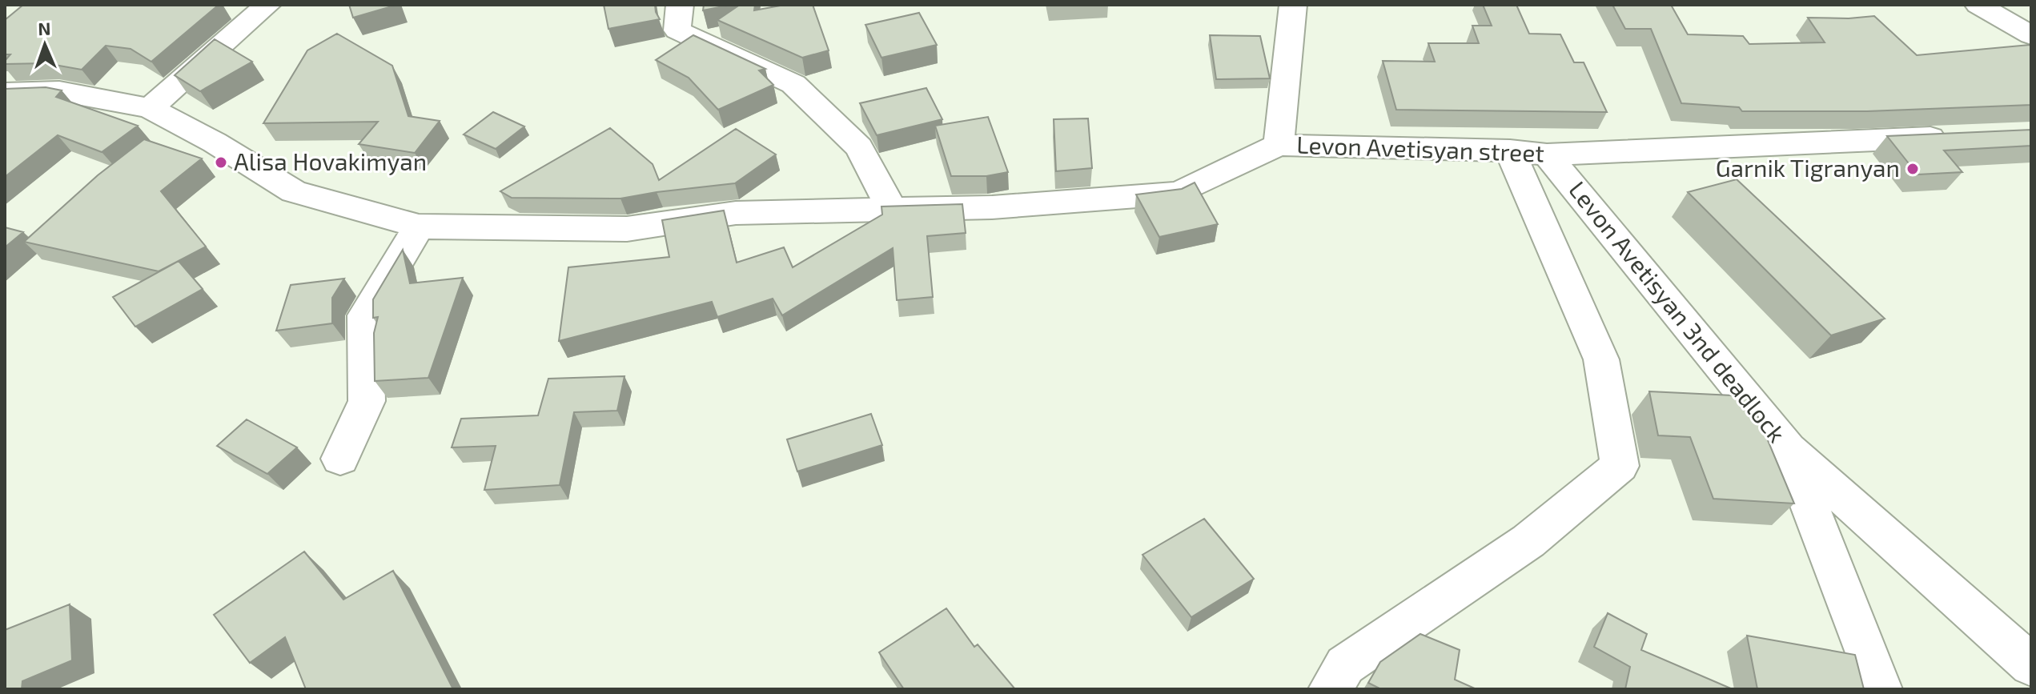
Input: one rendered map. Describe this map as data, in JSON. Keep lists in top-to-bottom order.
{
  "streets": {
    "street": ["Levon Avetisyan street", "Levon Avetisyan 3nd deadlock"]
  },
  "crossings": [
    ["Levon Avetisyan street", "Levon Avetisyan 3nd deadlock"]
  ],
  "places": ["Alisa Hovakimyan", "Garnik Tigranyan"],
  "north": "top"
}
